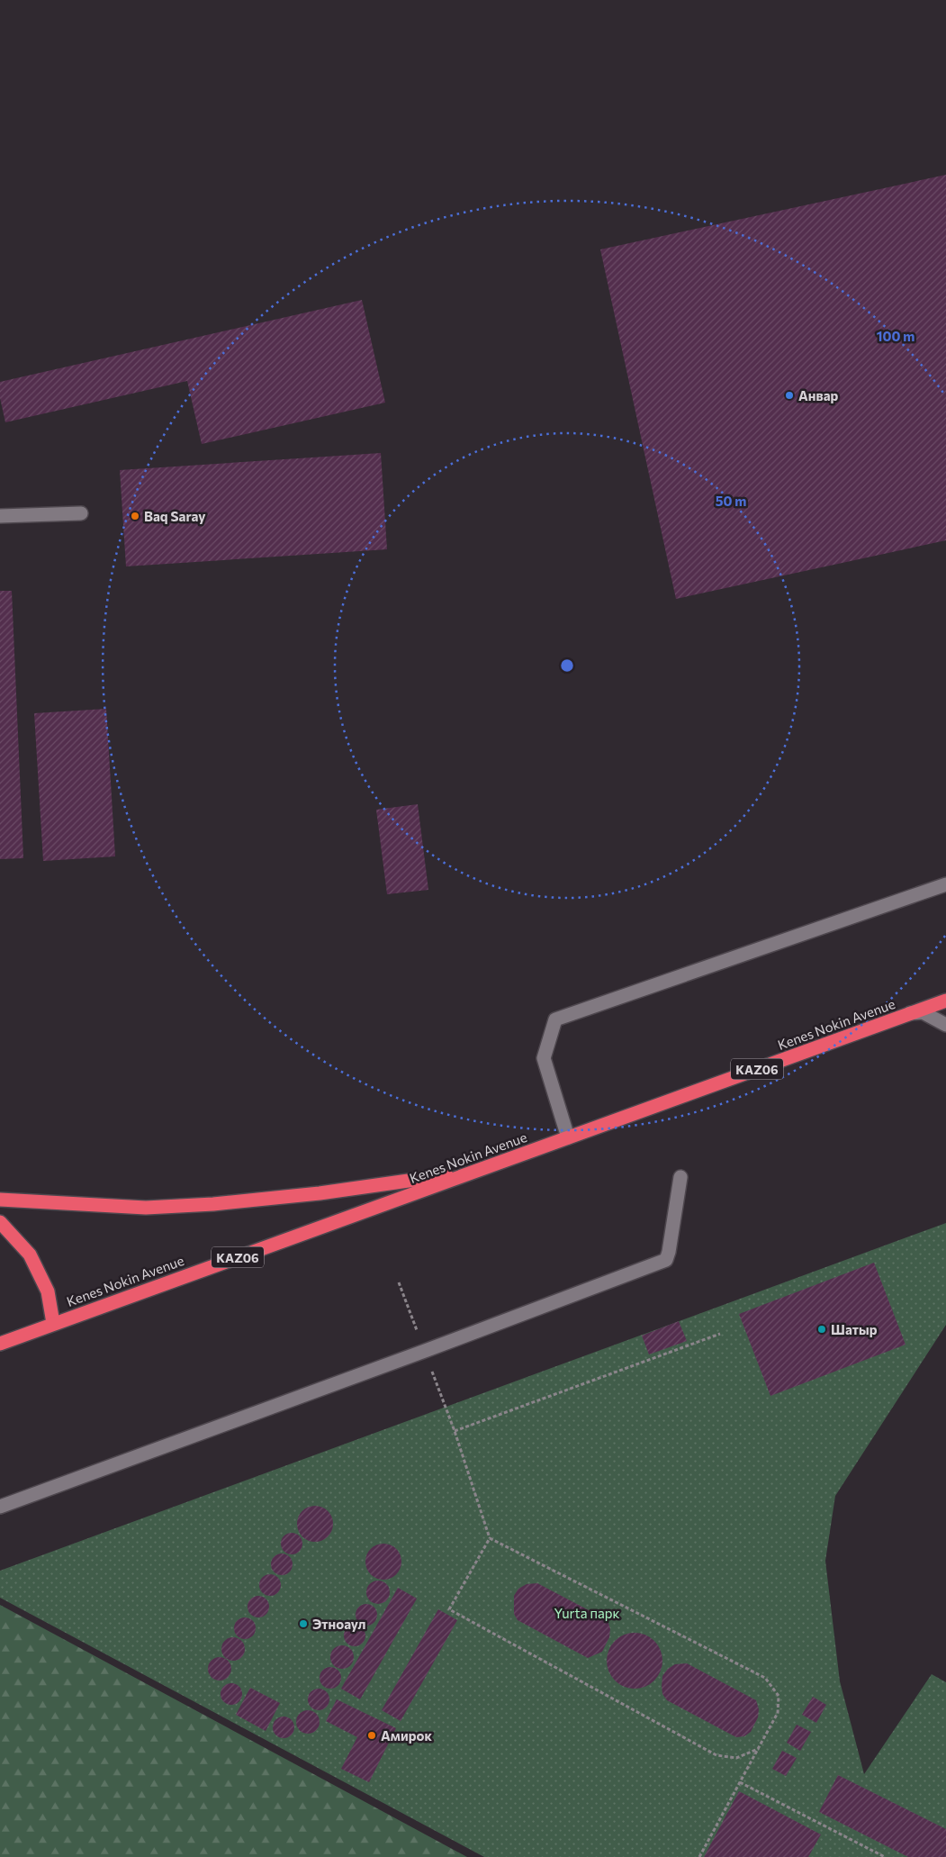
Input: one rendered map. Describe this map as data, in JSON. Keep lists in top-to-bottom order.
{
  "streets": {
    "highway": ["Kenes Nokin Avenue", "KАZ06"]
  },
  "parks": ["Yurta парк"],
  "places": [
    "Анвар",
    "Baq Saray",
    "Шатыр",
    "Этноаул",
    "Амирок"
  ],
  "rings": ["100 m", "50 m"]
}
